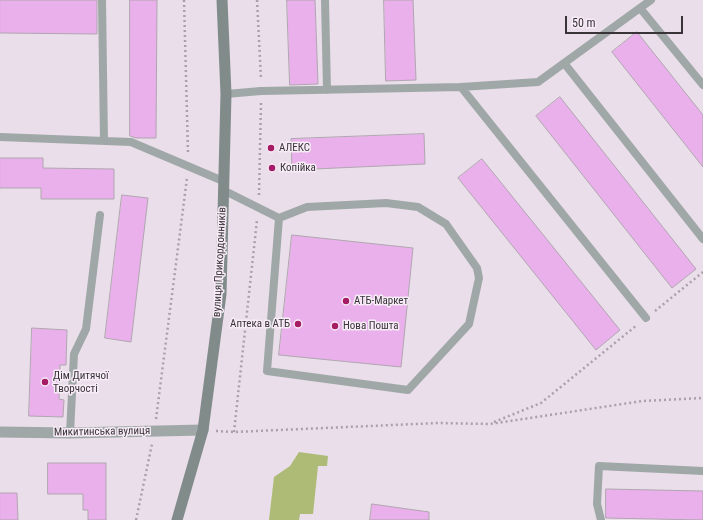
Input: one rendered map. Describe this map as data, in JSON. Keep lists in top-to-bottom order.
{
  "streets": {
    "main road": ["вулиця Прикордонників"],
    "street": ["Микитинська вулиця"]
  },
  "crossings": [
    ["вулиця Прикордонників", "Микитинська вулиця"]
  ],
  "places": [
    "АЛЕКС",
    "Копійка",
    "АТБ-Маркет",
    "Аптека в АТБ",
    "Нова Пошта",
    "Дім Дитячої Творчості"
  ],
  "scale_bar": "50 m"
}
